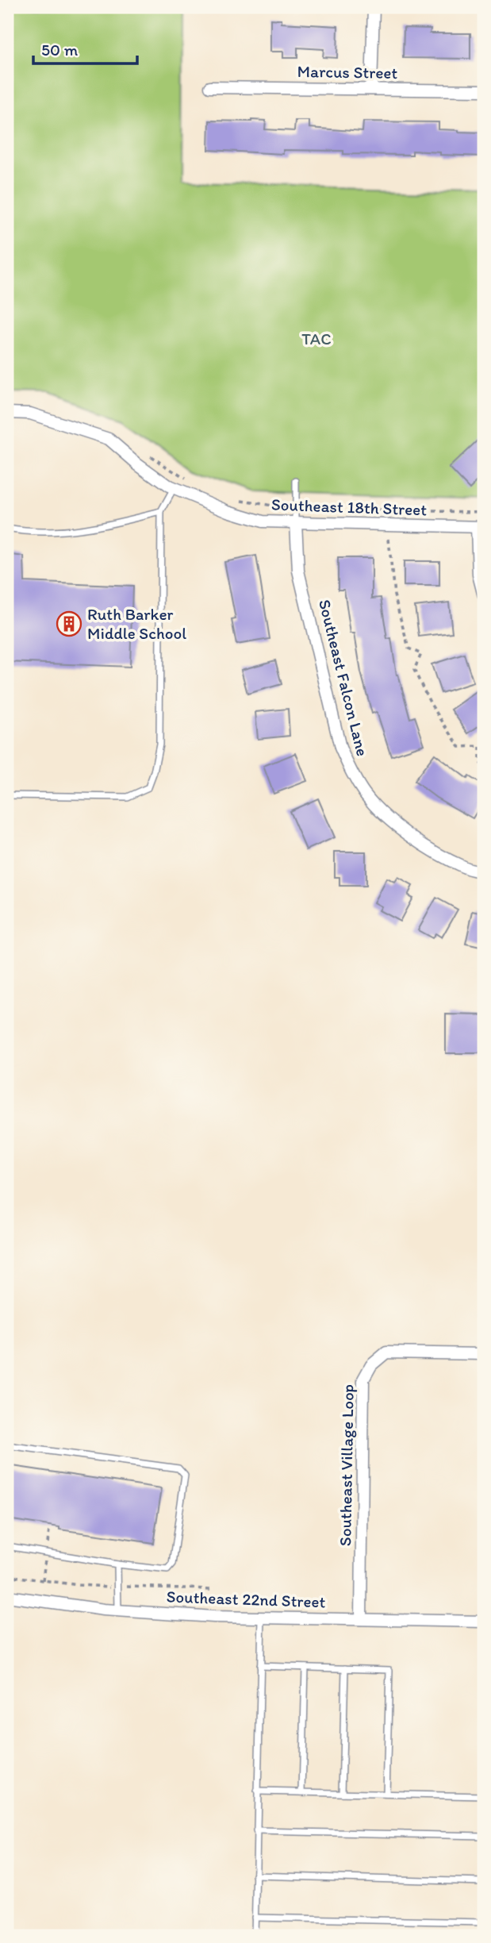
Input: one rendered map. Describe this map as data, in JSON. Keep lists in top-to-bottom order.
{
  "streets": {
    "street": [
      "Marcus Street",
      "Southeast 18th Street",
      "Southeast Falcon Lane",
      "Southeast Village Loop",
      "Southeast 22nd Street"
    ]
  },
  "crossings": [
    ["Southeast 18th Street", "Southeast Falcon Lane"],
    ["Southeast Village Loop", "Southeast 22nd Street"]
  ],
  "parks": ["TAC"],
  "places": {
    "building": ["Ruth Barker Middle School"]
  },
  "scale_bar": "50 m"
}
